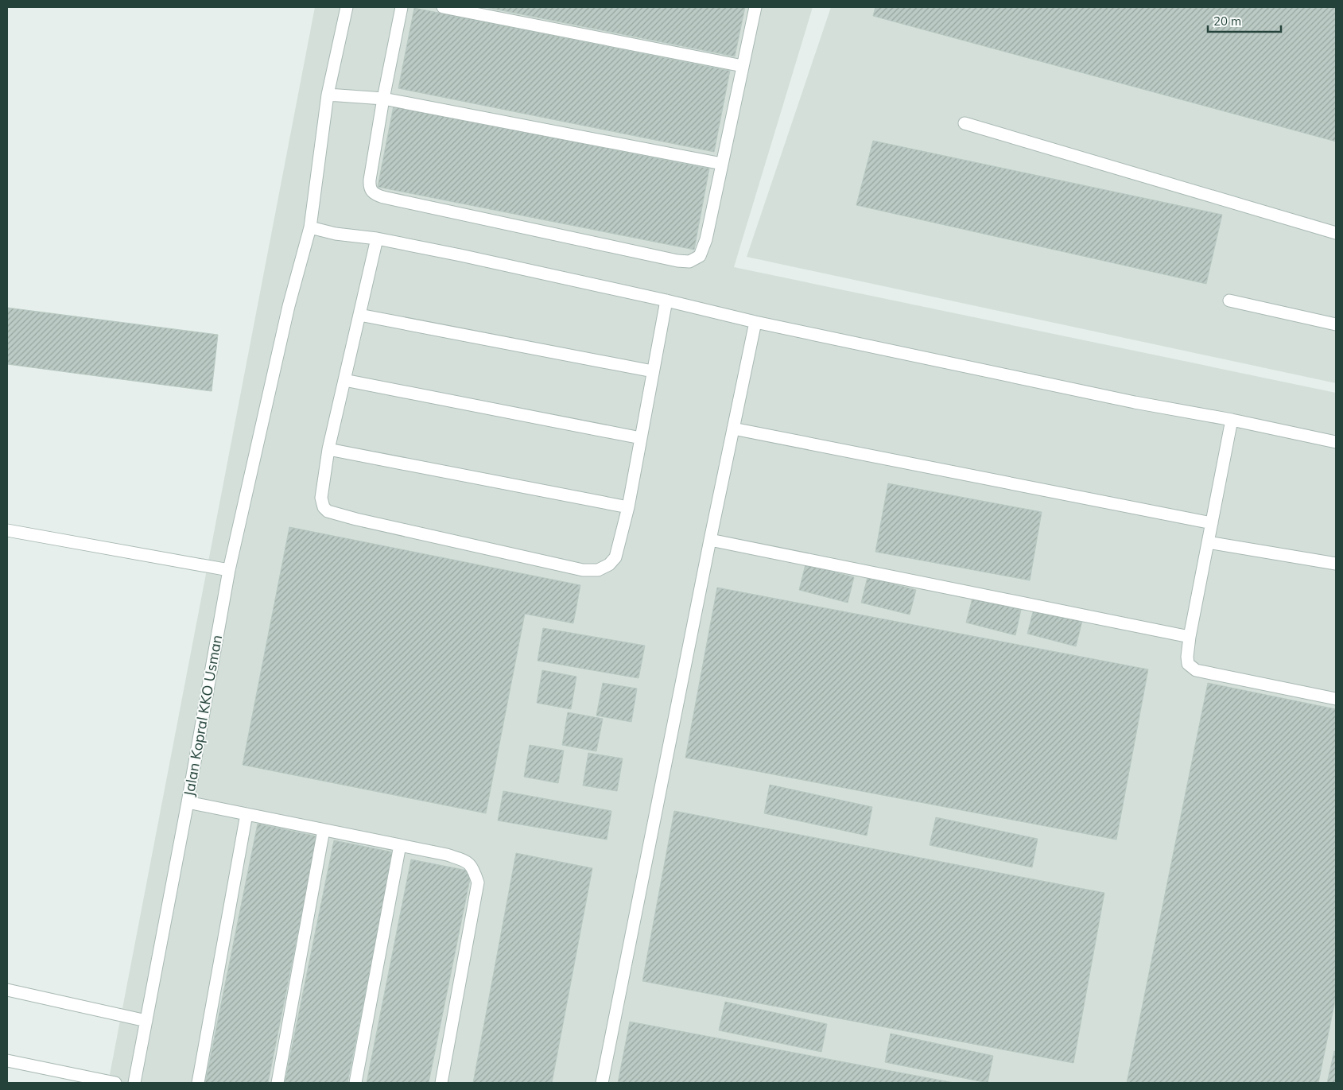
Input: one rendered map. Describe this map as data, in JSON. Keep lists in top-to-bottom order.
{
  "streets": {
    "lane": ["Jalan Kopral KKO Usman"]
  },
  "scale_bar": "20 m"
}
